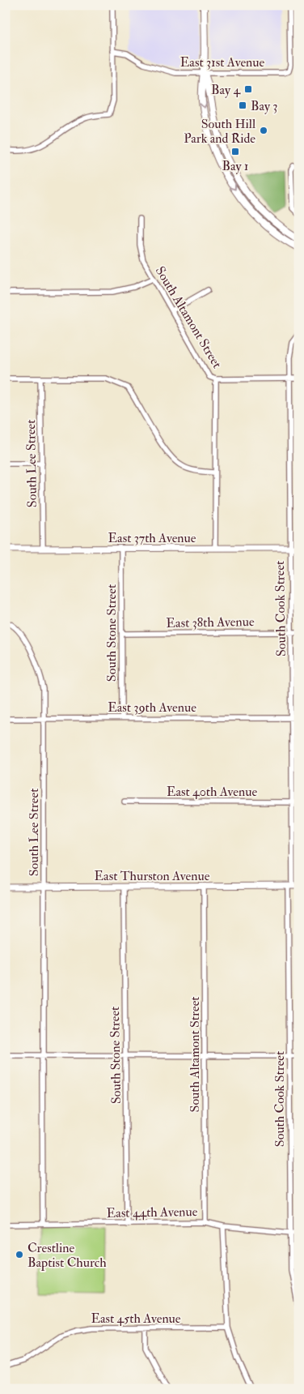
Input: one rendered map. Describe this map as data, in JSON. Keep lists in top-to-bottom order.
{
  "streets": {
    "street": [
      "East 31st Avenue",
      "South Altamont Street",
      "South Lee Street",
      "East 37th Avenue",
      "South Cook Street",
      "East 38th Avenue",
      "South Stone Street",
      "East 39th Avenue",
      "East 40th Avenue",
      "East Thurston Avenue",
      "East 44th Avenue",
      "East 45th Avenue"
    ]
  },
  "crossings": [
    ["South Altamont Street", "East 37th Avenue"],
    ["South Altamont Street", "East Thurston Avenue"],
    ["South Altamont Street", "East 44th Avenue"],
    ["South Lee Street", "East 37th Avenue"],
    ["South Lee Street", "East 39th Avenue"],
    ["South Lee Street", "East Thurston Avenue"],
    ["South Lee Street", "East 44th Avenue"],
    ["East 37th Avenue", "South Cook Street"],
    ["East 37th Avenue", "South Stone Street"],
    ["South Cook Street", "East 38th Avenue"],
    ["South Cook Street", "East 39th Avenue"],
    ["South Cook Street", "East 40th Avenue"],
    ["South Cook Street", "East Thurston Avenue"],
    ["South Cook Street", "East 44th Avenue"],
    ["East 38th Avenue", "South Stone Street"],
    ["South Stone Street", "East 39th Avenue"],
    ["South Stone Street", "East Thurston Avenue"],
    ["South Stone Street", "East 44th Avenue"]
  ],
  "places": {
    "transit": ["Bay 4", "Bay 3", "Bay 1"],
    "other": ["South Hill Park and Ride", "Crestline Baptist Church"]
  }
}
